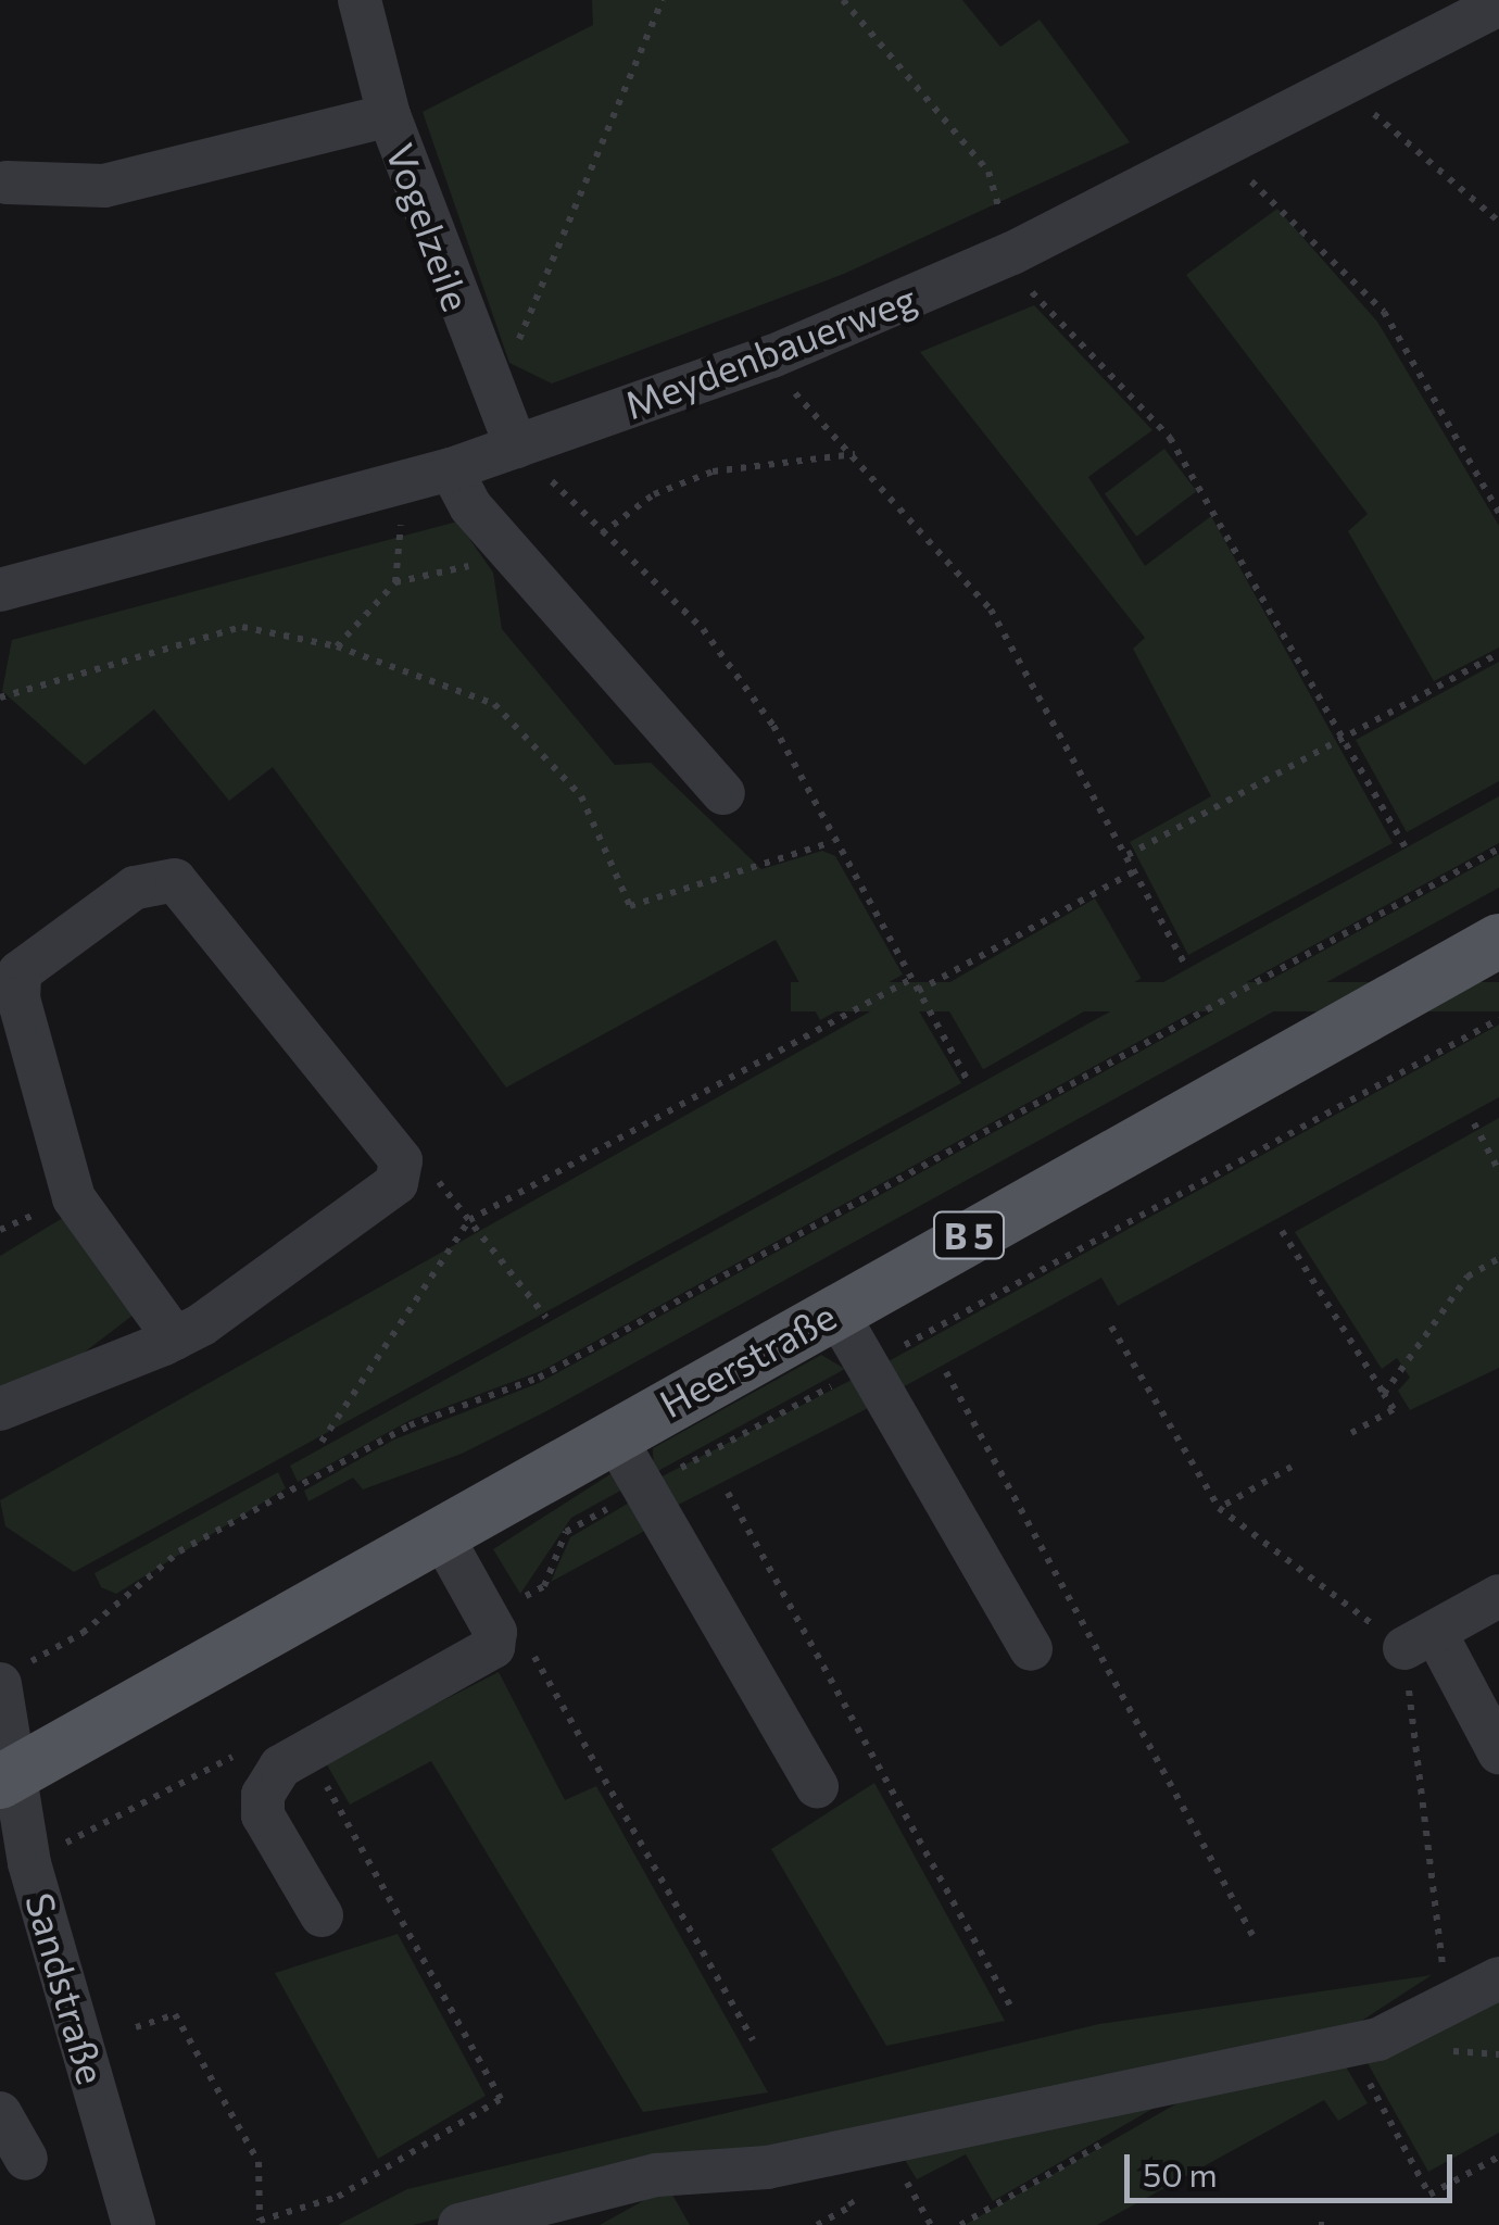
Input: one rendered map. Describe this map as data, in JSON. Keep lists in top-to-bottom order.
{
  "streets": {
    "main road": ["B 5", "Heerstraße"],
    "street": ["Vogelzeile", "Meydenbauerweg", "Sandstraße"]
  },
  "crossings": [
    ["Vogelzeile", "Meydenbauerweg"],
    ["Heerstraße", "Sandstraße"]
  ],
  "scale_bar": "50 m"
}
